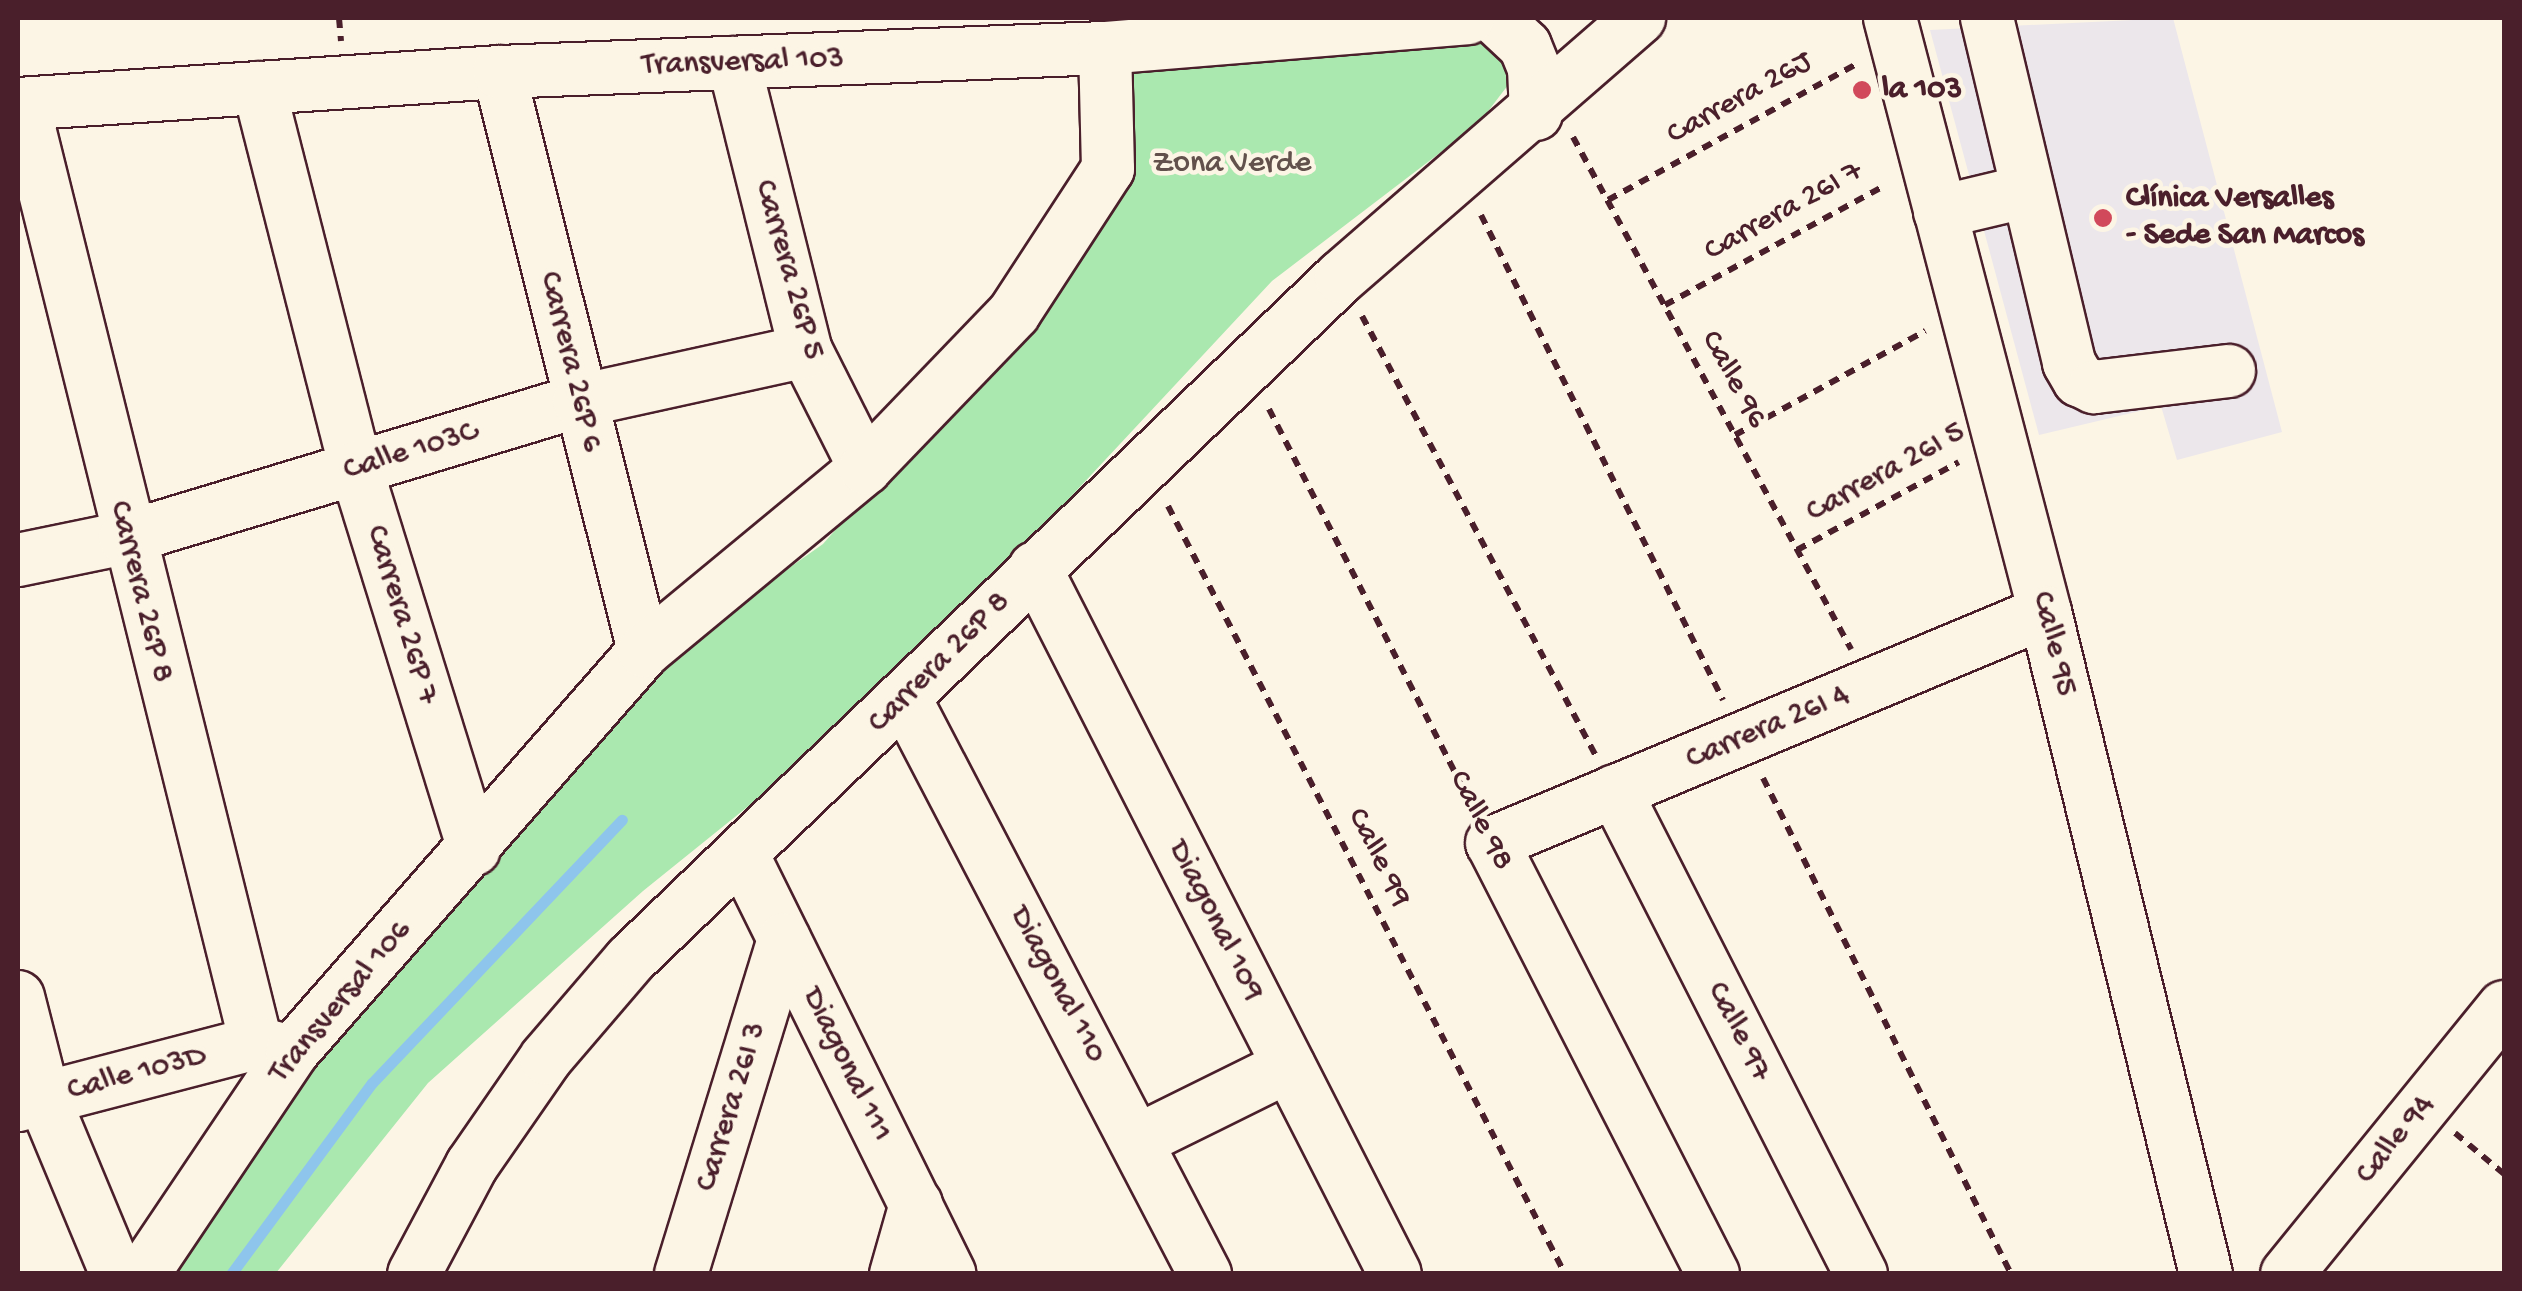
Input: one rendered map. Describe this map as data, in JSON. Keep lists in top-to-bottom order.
{
  "streets": {
    "street": [
      "Transversal 103",
      "Carrera 26P 5",
      "Carrera 26P 6",
      "Calle 103C",
      "Carrera 26P 8",
      "Carrera 26P 7",
      "Calle 95",
      "Carrera 26I 4",
      "Calle 98",
      "Diagonal 109",
      "Diagonal 110",
      "Transversal 106",
      "Calle 97",
      "Diagonal 111",
      "Calle 103D",
      "Carrera 26I 3",
      "Calle 94"
    ],
    "path": [
      "Carrera 26J",
      "Carrera 26I 7",
      "Calle 96",
      "Carrera 26I 5",
      "Calle 99"
    ]
  },
  "crossings": [
    ["Transversal 103", "Carrera 26P 5"],
    ["Transversal 103", "Carrera 26P 6"],
    ["Transversal 103", "Carrera 26P 8"],
    ["Transversal 103", "Carrera 26P 7"],
    ["Transversal 103", "Transversal 106"],
    ["Carrera 26J", "Calle 96"],
    ["Carrera 26J", "Calle 95"],
    ["Carrera 26I 7", "Calle 96"],
    ["Carrera 26I 7", "Calle 95"],
    ["Carrera 26P 5", "Calle 103C"],
    ["Carrera 26P 5", "Transversal 106"],
    ["Carrera 26P 6", "Calle 103C"],
    ["Carrera 26P 6", "Transversal 106"],
    ["Calle 96", "Carrera 26I 5"],
    ["Calle 96", "Carrera 26P 8"],
    ["Calle 96", "Carrera 26I 4"],
    ["Calle 103C", "Carrera 26P 8"],
    ["Calle 103C", "Carrera 26P 7"],
    ["Carrera 26I 5", "Calle 95"],
    ["Carrera 26P 8", "Calle 98"],
    ["Carrera 26P 8", "Calle 99"],
    ["Carrera 26P 8", "Diagonal 109"],
    ["Carrera 26P 8", "Diagonal 110"],
    ["Carrera 26P 8", "Transversal 106"],
    ["Carrera 26P 8", "Diagonal 111"],
    ["Carrera 26P 8", "Calle 103D"],
    ["Carrera 26P 7", "Transversal 106"],
    ["Calle 95", "Carrera 26I 4"],
    ["Carrera 26I 4", "Calle 98"],
    ["Carrera 26I 4", "Calle 97"],
    ["Transversal 106", "Calle 103D"],
    ["Diagonal 111", "Carrera 26I 3"]
  ],
  "parks": ["Zona Verde"],
  "places": ["la 103", "Clínica Versalles - Sede San Marcos"]
}
